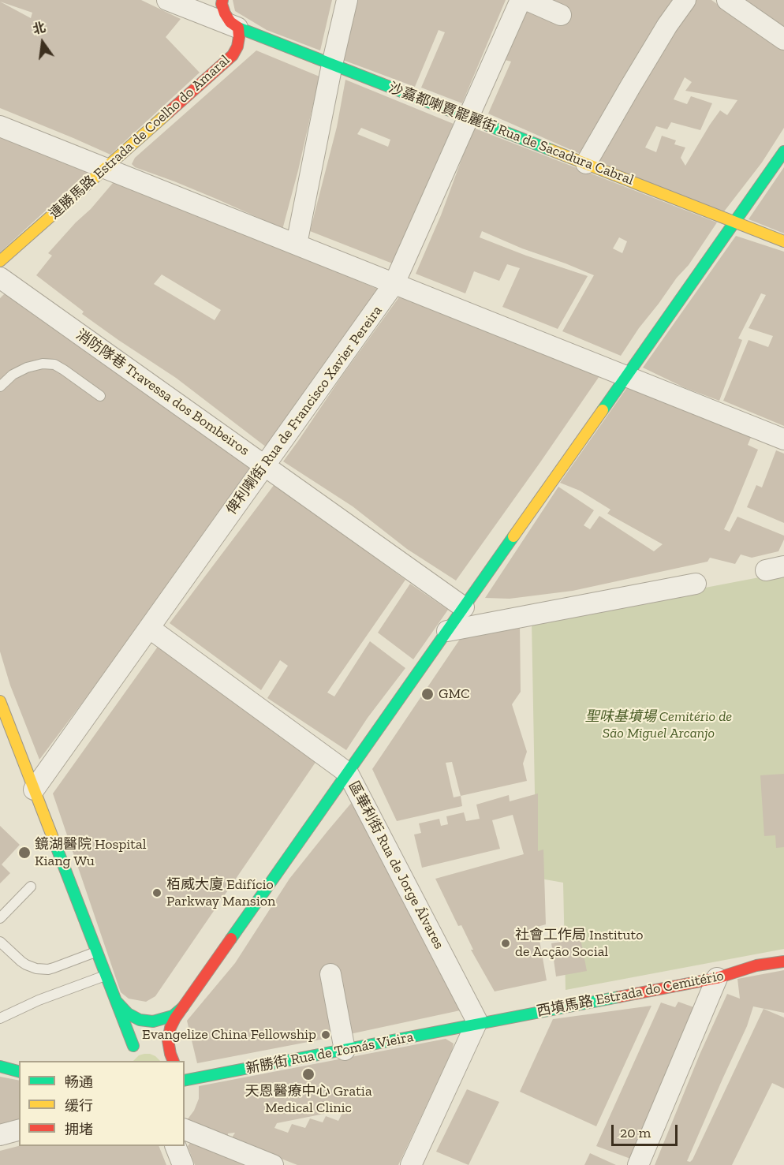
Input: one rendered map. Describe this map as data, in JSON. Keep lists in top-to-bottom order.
{
  "streets": {
    "street": [
      "沙嘉都喇賈罷麗街 Rua de Sacadura Cabral",
      "連勝馬路 Estrada de Coelho do Amaral",
      "消防隊巷 Travessa dos Bombeiros",
      "俾利喇街 Rua de Francisco Xavier Pereira",
      "區華利街 Rua de Jorge Álvares",
      "西墳馬路 Estrada do Cemitério",
      "新勝街 Rua de Tomás Vieira"
    ]
  },
  "crossings": [
    ["沙嘉都喇賈罷麗街 Rua de Sacadura Cabral", "連勝馬路 Estrada de Coelho do Amaral"],
    ["沙嘉都喇賈罷麗街 Rua de Sacadura Cabral", "俾利喇街 Rua de Francisco Xavier Pereira"],
    ["消防隊巷 Travessa dos Bombeiros", "俾利喇街 Rua de Francisco Xavier Pereira"],
    ["俾利喇街 Rua de Francisco Xavier Pereira", "區華利街 Rua de Jorge Álvares"],
    ["區華利街 Rua de Jorge Álvares", "西墳馬路 Estrada do Cemitério"],
    ["區華利街 Rua de Jorge Álvares", "新勝街 Rua de Tomás Vieira"],
    ["西墳馬路 Estrada do Cemitério", "新勝街 Rua de Tomás Vieira"]
  ],
  "parks": ["聖味基墳場 Cemitério de São Miguel Arcanjo"],
  "places": [
    "GMC",
    "鏡湖醫院 Hospital Kiang Wu",
    "栢威大廈 Edifício Parkway Mansion",
    "社會工作局 Instituto de Acção Social",
    "Evangelize China Fellowship",
    "天恩醫療中心 Gratia Medical Clinic"
  ],
  "legend": ["畅通", "缓行", "拥堵"],
  "scale_bar": "20 m",
  "north": "top"
}
